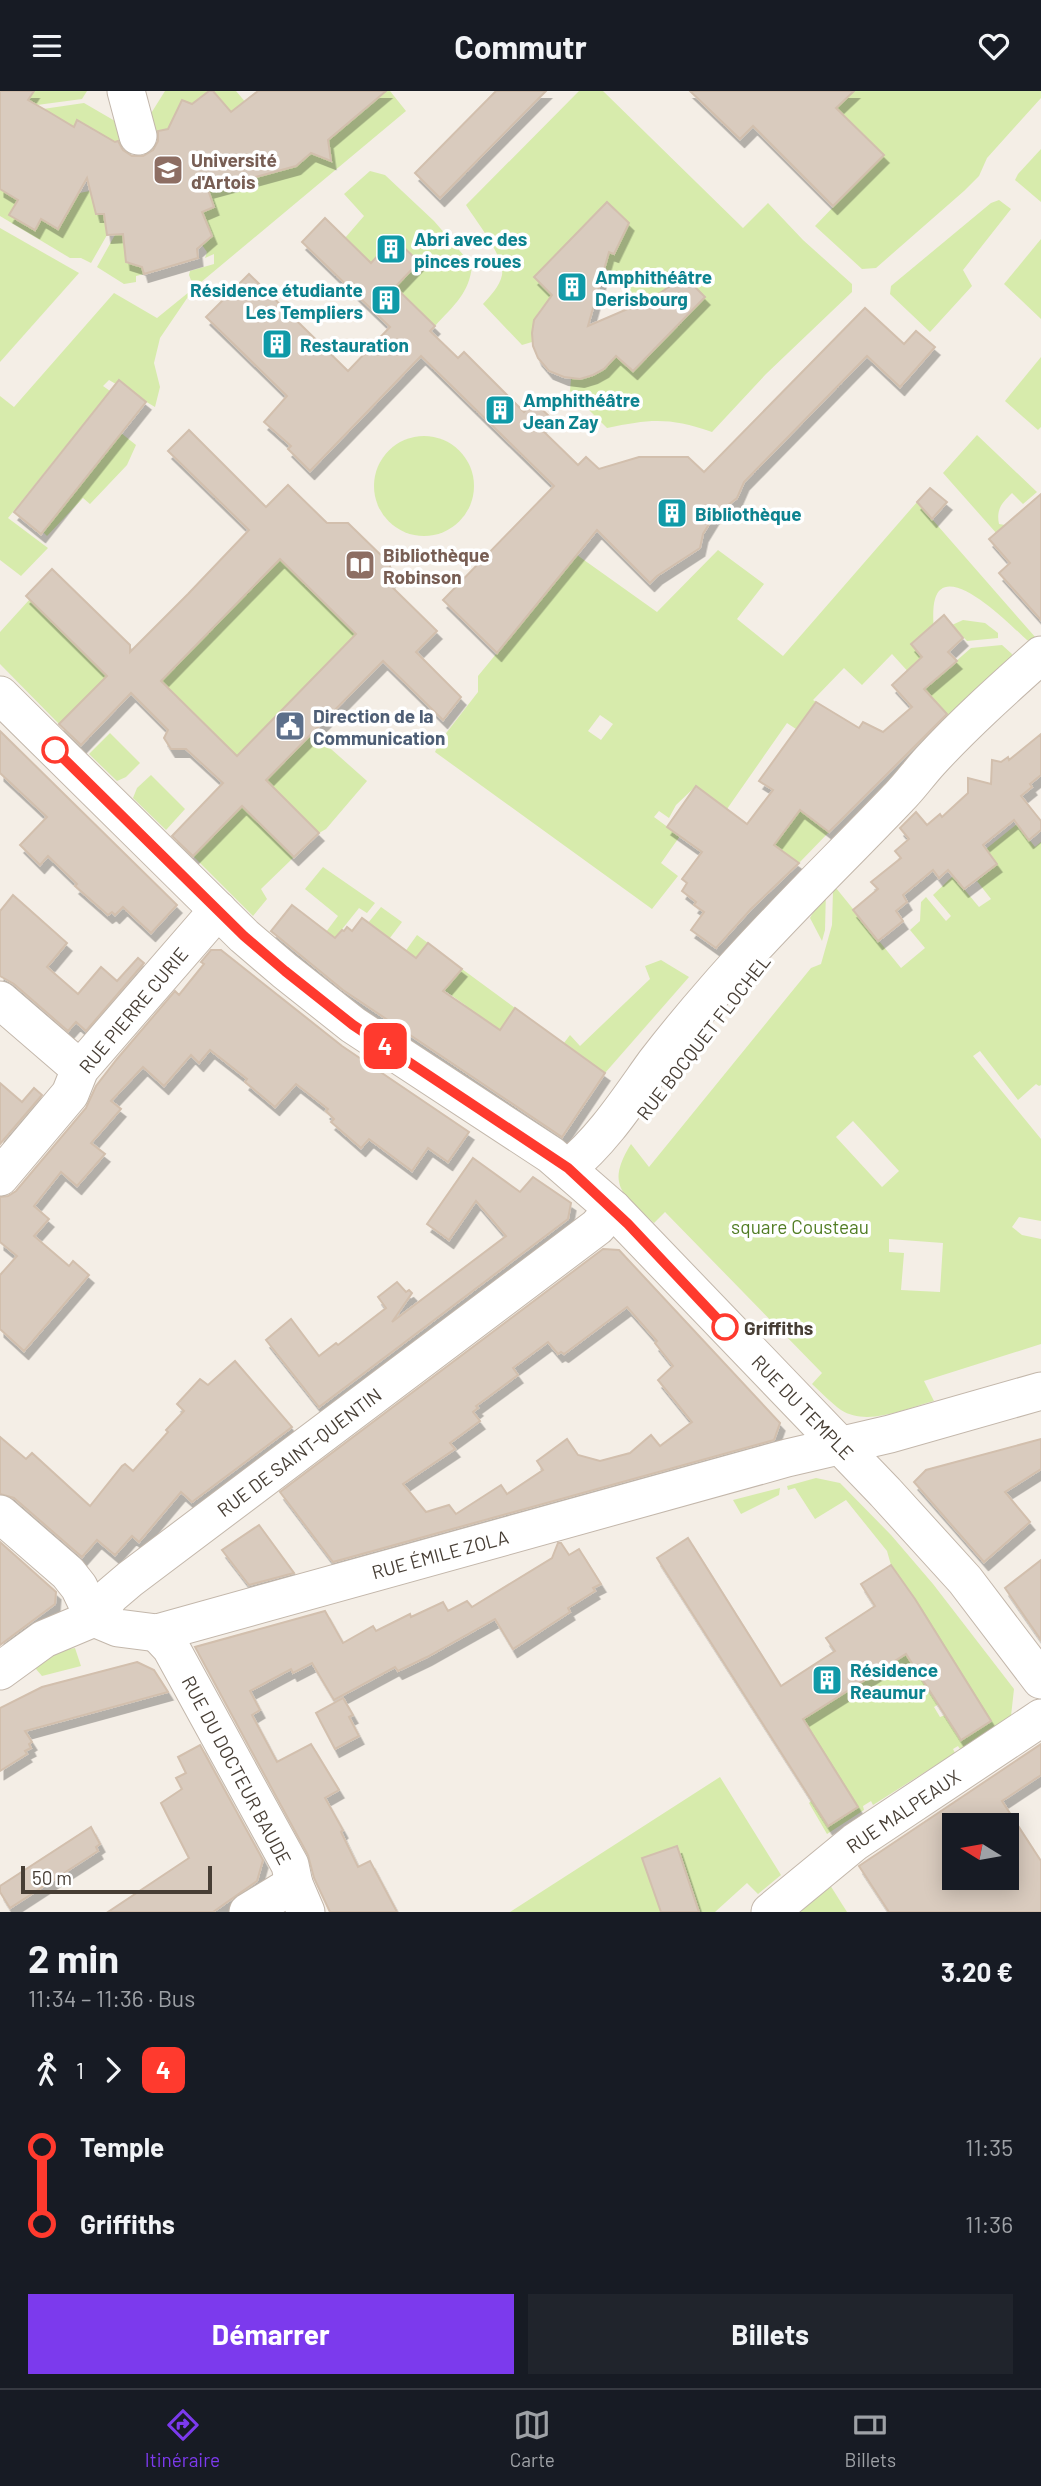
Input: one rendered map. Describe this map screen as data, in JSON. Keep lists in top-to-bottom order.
{
  "streets": {
    "street": [
      "RUE PIERRE CURIE",
      "RUE BOCQUET FLOCHEL",
      "RUE DU TEMPLE",
      "RUE DE SAINT-QUENTIN",
      "RUE ÉMILE ZOLA",
      "RUE DU DOCTEUR BAUDE",
      "RUE MALPEAUX"
    ]
  },
  "crossings": [
    ["RUE PIERRE CURIE", "RUE DU TEMPLE"],
    ["RUE BOCQUET FLOCHEL", "RUE DU TEMPLE"],
    ["RUE BOCQUET FLOCHEL", "RUE DE SAINT-QUENTIN"],
    ["RUE DU TEMPLE", "RUE DE SAINT-QUENTIN"],
    ["RUE DU TEMPLE", "RUE ÉMILE ZOLA"],
    ["RUE DE SAINT-QUENTIN", "RUE ÉMILE ZOLA"],
    ["RUE ÉMILE ZOLA", "RUE DU DOCTEUR BAUDE"]
  ],
  "parks": ["square Cousteau"],
  "places": {
    "school or university": ["Université d'Artois"],
    "building": [
      "Abri avec des pinces roues",
      "Amphithéâtre Derisbourg",
      "Résidence étudiante Les Templiers",
      "Restauration",
      "Amphithéâtre Jean Zay",
      "Bibliothèque",
      "Résidence Reaumur"
    ],
    "library": ["Bibliothèque Robinson"],
    "public building": ["Direction de la Communication"],
    "other": ["Griffiths"]
  },
  "lines": ["bus line 4"],
  "scale_bar": "50 m",
  "north": "left",
  "page": {
    "header": "Commutr",
    "on_map": "4",
    "scale": "50 m",
    "heading": ["2 min", "11:34 – 11:36 · Bus", "3.20 €"],
    "legs": ["1", "4"],
    "list": [
      {
        "name": "Temple",
        "value": "11:35"
      },
      {
        "name": "Griffiths",
        "value": "11:36"
      }
    ],
    "buttons": ["Démarrer", "Billets"],
    "tabs": ["Itinéraire", "Carte", "Billets"]
  }
}
